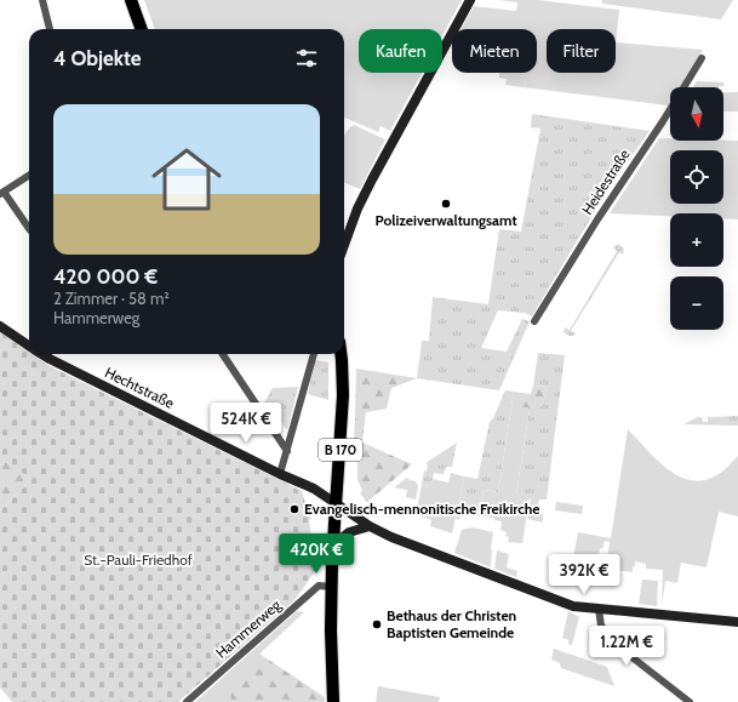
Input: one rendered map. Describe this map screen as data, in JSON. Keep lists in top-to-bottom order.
{
  "streets": {
    "main road": ["B 170"],
    "street": ["Heidestraße", "Hechtstraße", "Hammerweg"]
  },
  "crossings": [
    ["Hechtstraße", "B 170"],
    ["B 170", "Hammerweg"]
  ],
  "parks": ["St.-Pauli-Friedhof"],
  "places": ["Polizeiverwaltungsamt", "Evangelisch-mennonitische Freikirche", "Bethaus der Christen Baptisten Gemeinde"],
  "north": "bottom",
  "page": {
    "chip": ["Kaufen", "Mieten", "Filter"],
    "heading": "4 Objekte",
    "map_buttons": ["+", "−"],
    "list": [
      {
        "name": "420 000 €",
        "note": "2 Zimmer · 58 m² · Hammerweg"
      }
    ],
    "price": [
      "524K €",
      "420K €",
      "392K €",
      "1.22M €"
    ]
  }
}
